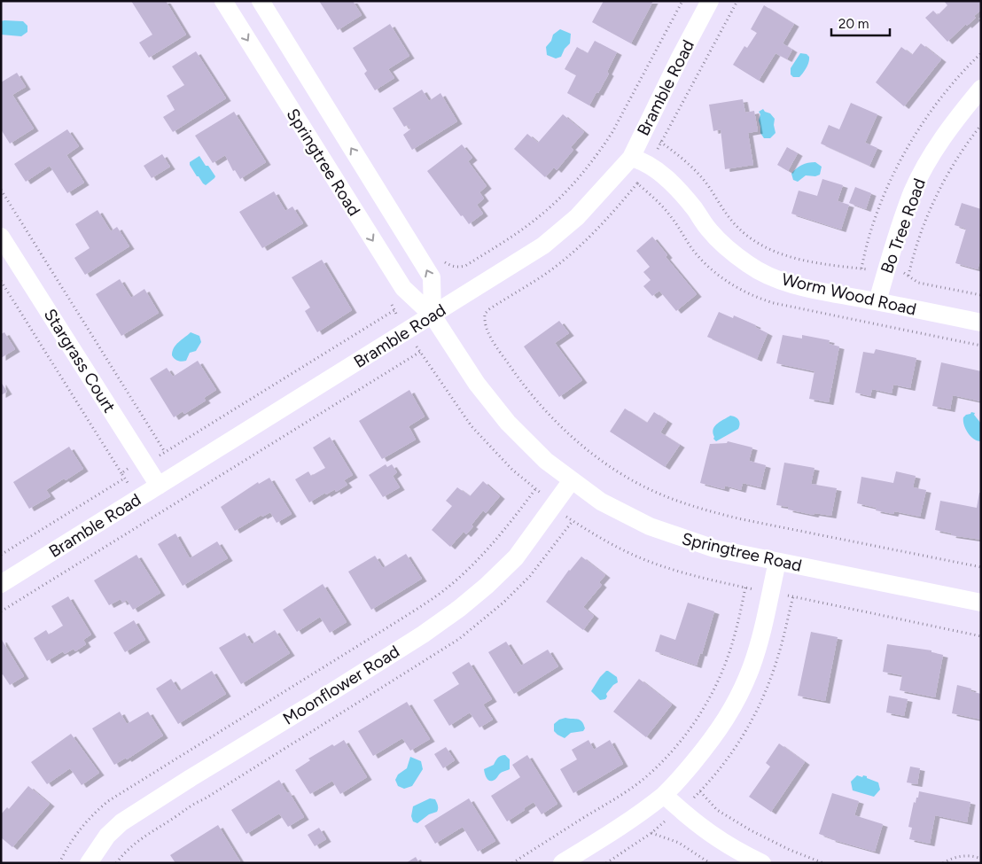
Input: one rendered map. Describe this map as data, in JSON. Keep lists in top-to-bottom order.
{
  "streets": {
    "street": [
      "Bramble Road",
      "Springtree Road",
      "Bo Tree Road",
      "Worm Wood Road",
      "Stargrass Court",
      "Moonflower Road"
    ]
  },
  "crossings": [
    ["Bramble Road", "Springtree Road"],
    ["Bramble Road", "Worm Wood Road"],
    ["Bramble Road", "Stargrass Court"],
    ["Springtree Road", "Moonflower Road"],
    ["Bo Tree Road", "Worm Wood Road"]
  ],
  "scale_bar": "20 m"
}
